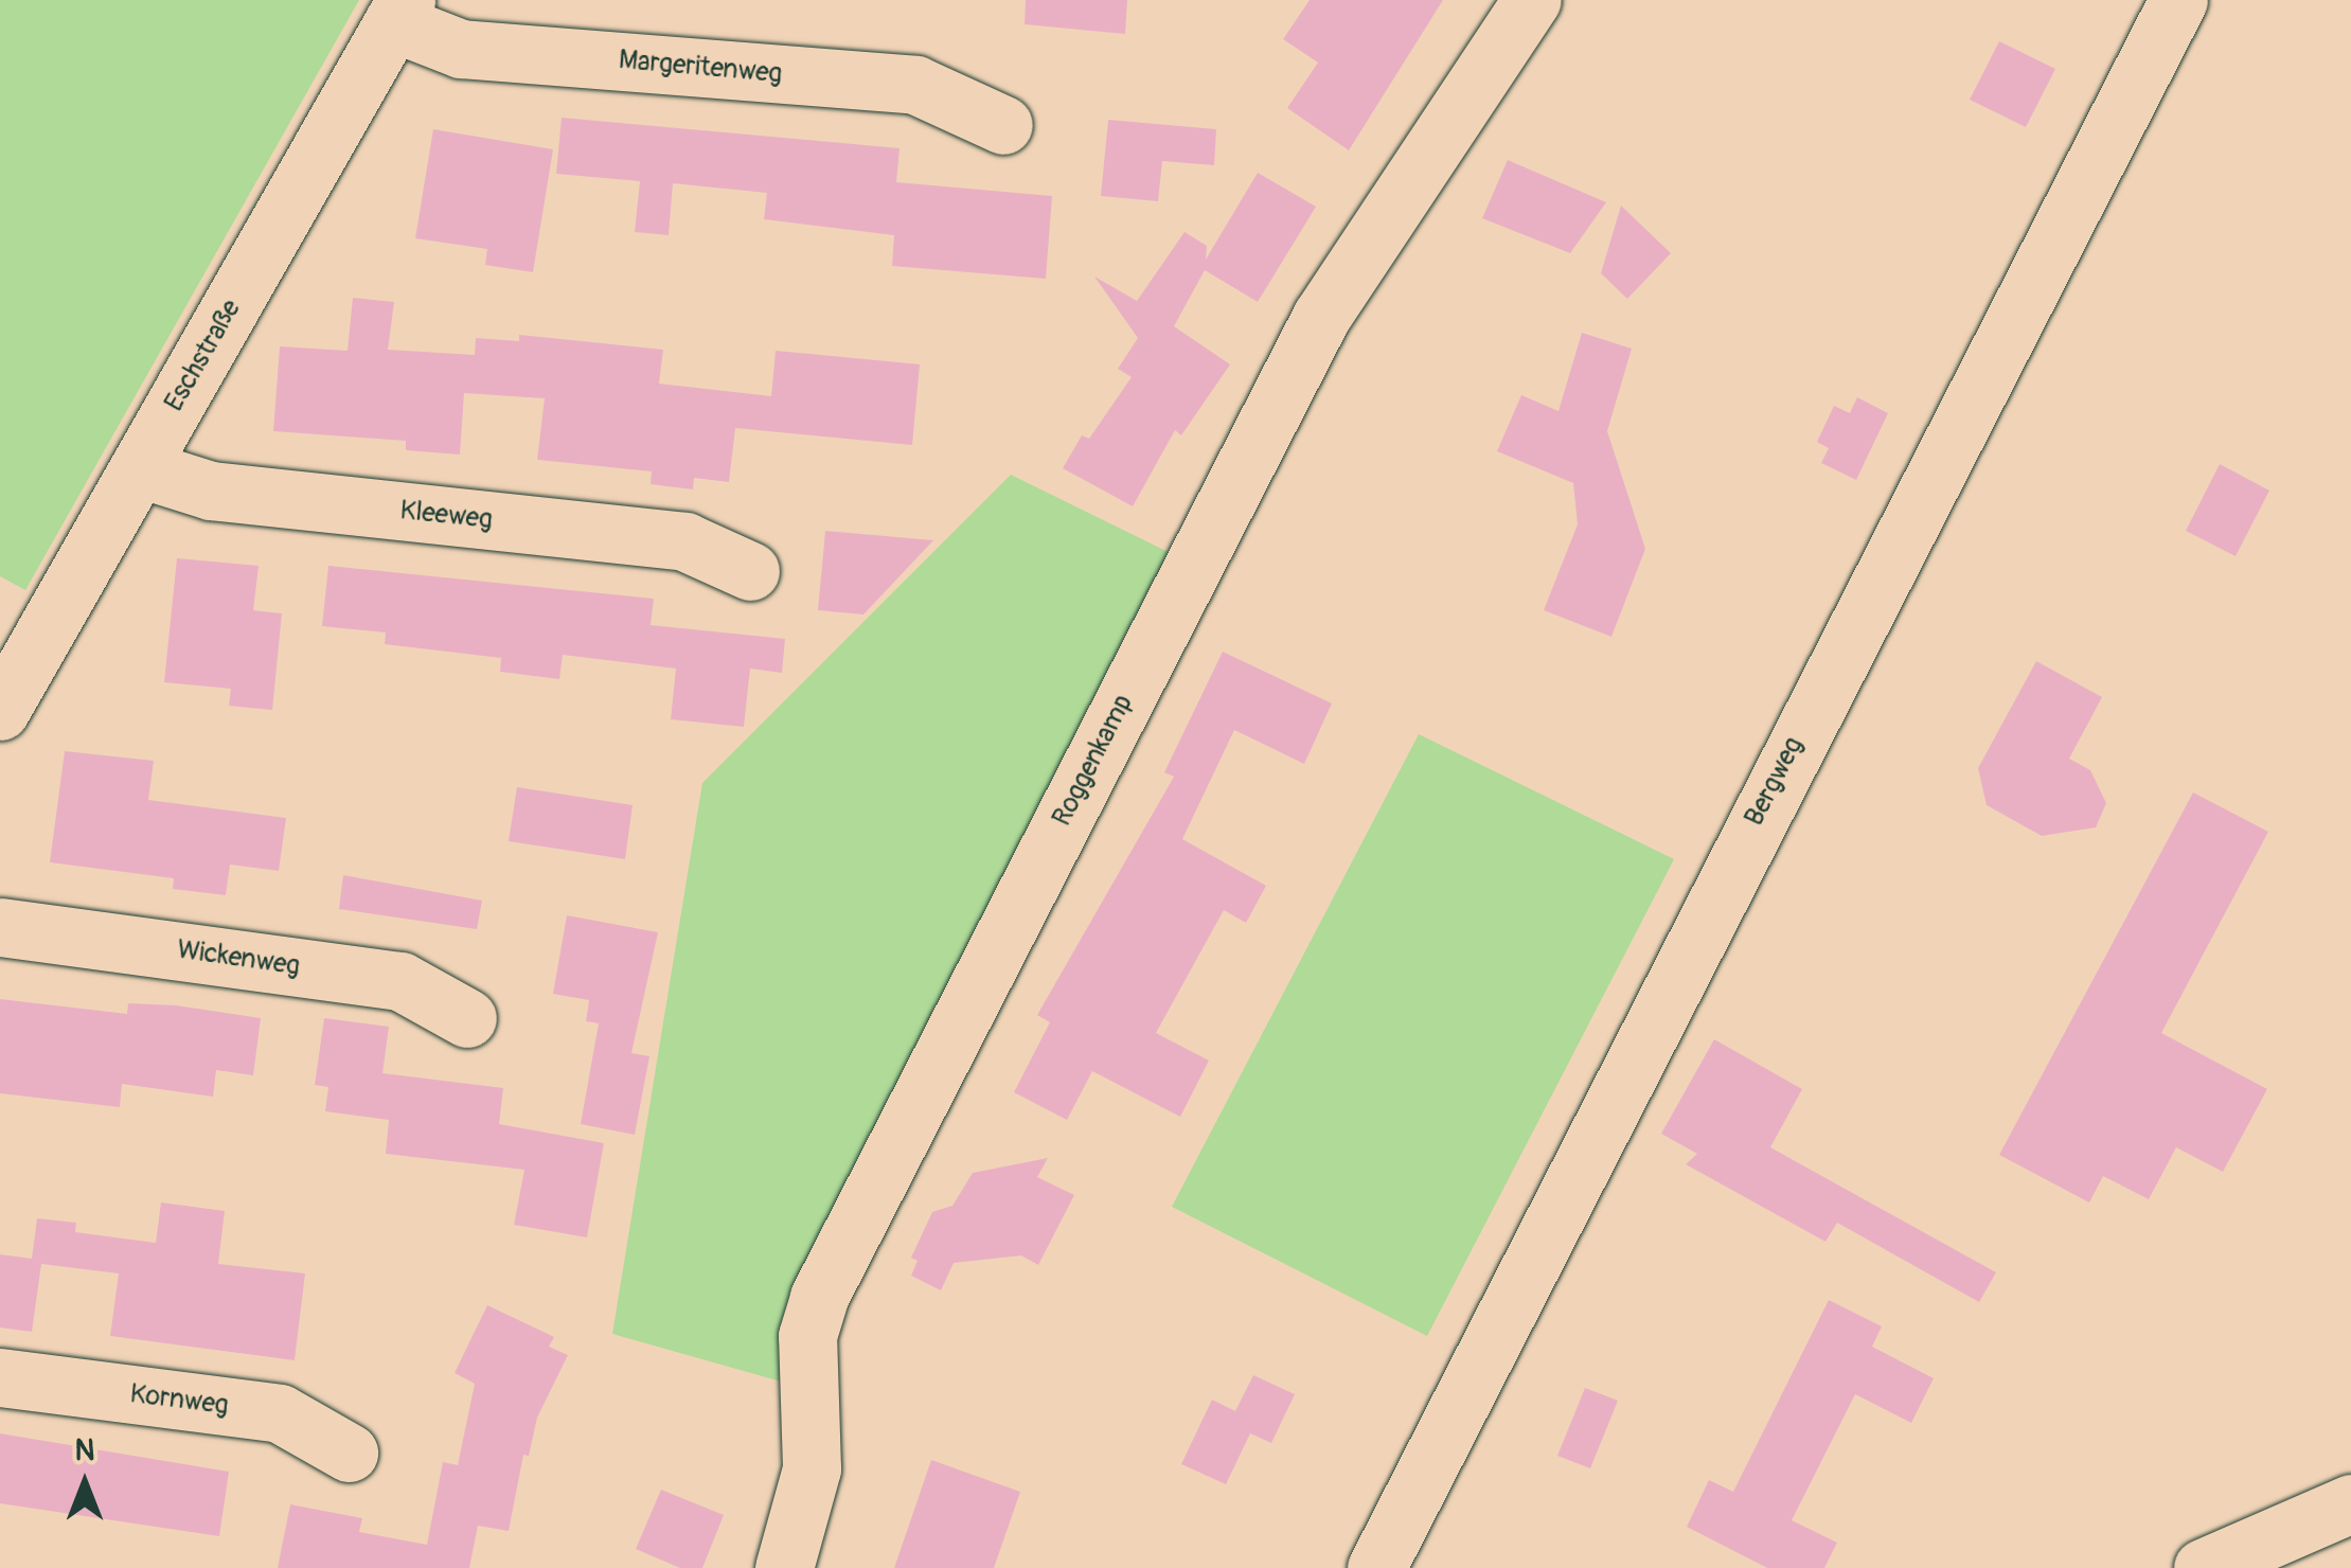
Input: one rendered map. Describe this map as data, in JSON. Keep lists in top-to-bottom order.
{
  "streets": {
    "street": [
      "Margeritenweg",
      "Eschstraße",
      "Kleeweg",
      "Roggenkamp",
      "Bergweg",
      "Wickenweg",
      "Kornweg"
    ]
  },
  "crossings": [
    ["Margeritenweg", "Eschstraße"],
    ["Eschstraße", "Kleeweg"]
  ],
  "north": "top"
}
